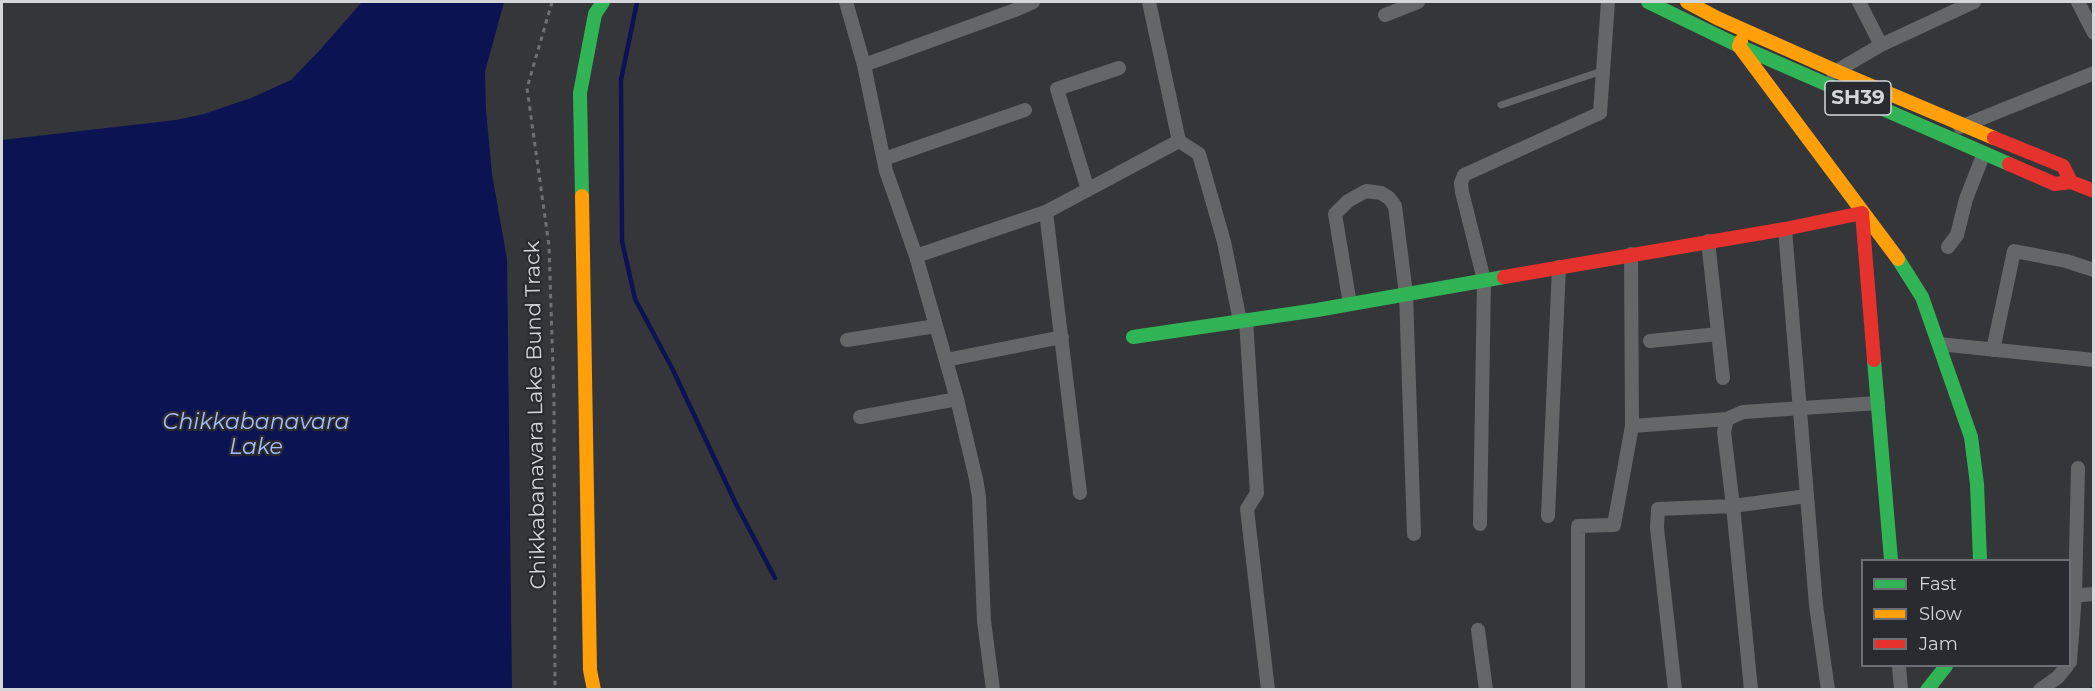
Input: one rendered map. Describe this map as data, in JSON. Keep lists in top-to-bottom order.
{
  "streets": {
    "street": ["SH39"],
    "path": ["Chikkabanavara Lake Bund Track"]
  },
  "water": ["Chikkabanavara Lake"],
  "legend": ["Fast", "Slow", "Jam"]
}
